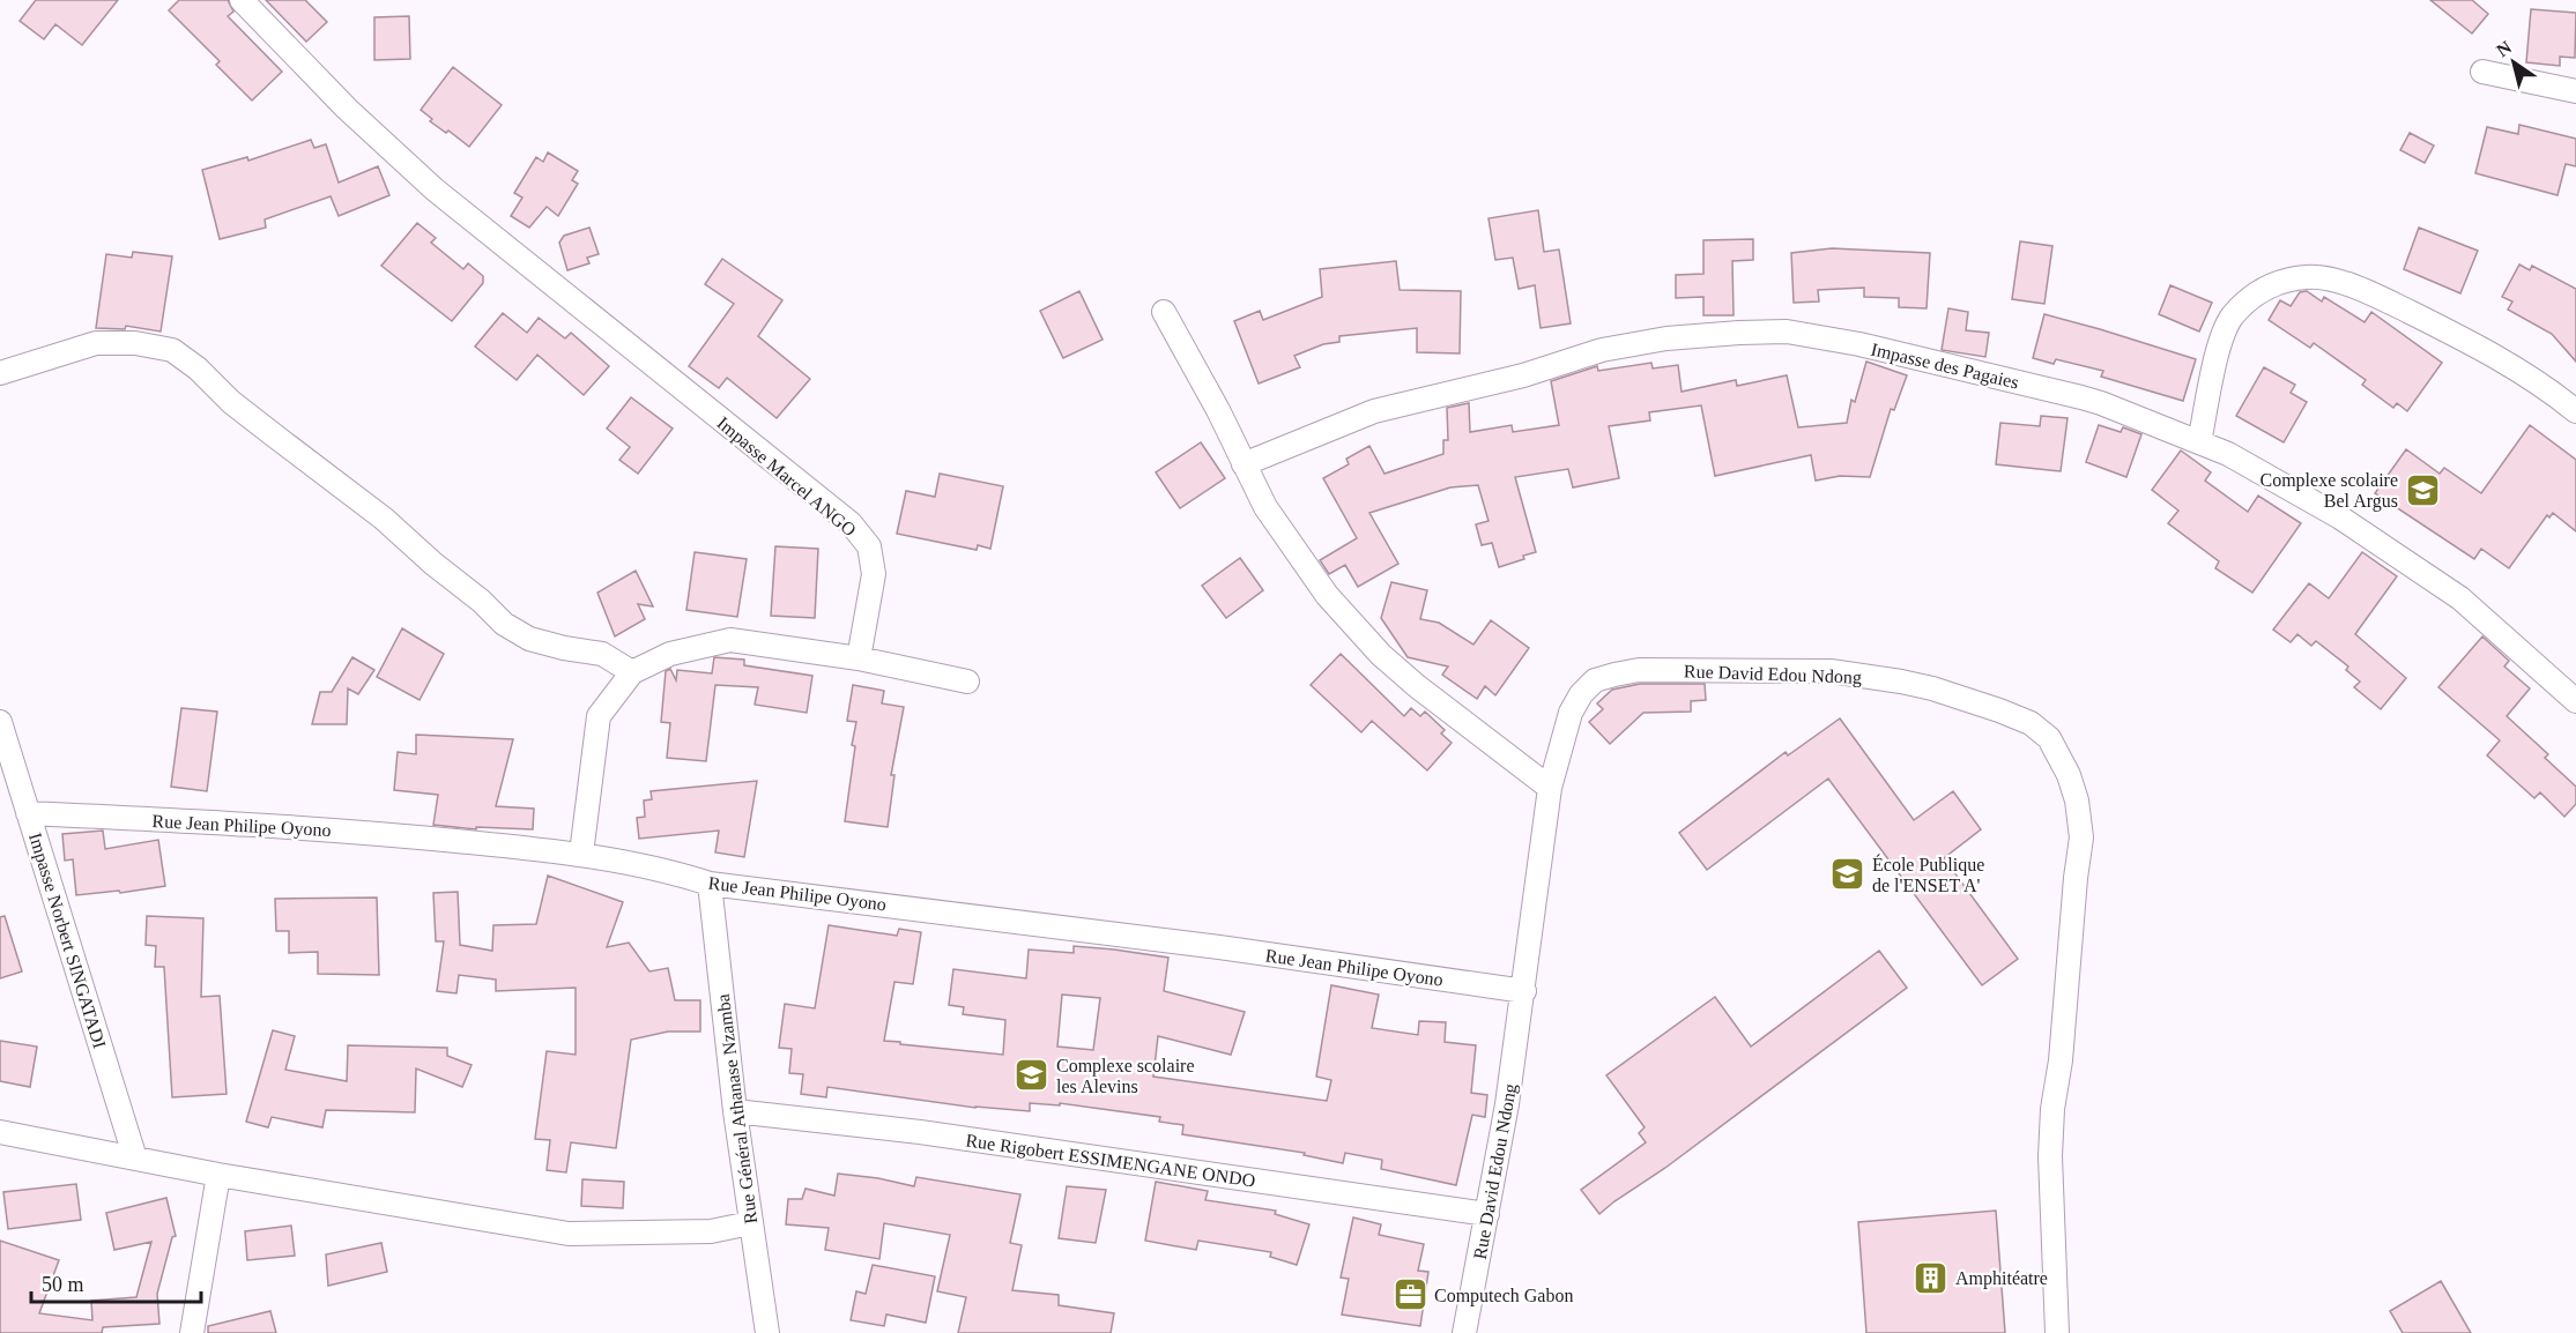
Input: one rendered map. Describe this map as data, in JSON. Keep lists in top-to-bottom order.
{
  "streets": {
    "street": [
      "Impasse des Pagaies",
      "Impasse Marcel ANGO",
      "Rue David Edou Ndong",
      "Rue Jean Philipe Oyono",
      "Impasse Norbert SINGATADI",
      "Rue Général Athanase Nzamba",
      "Rue Rigobert ESSIMENGANE ONDO"
    ]
  },
  "crossings": [
    ["Rue David Edou Ndong", "Rue Jean Philipe Oyono"],
    ["Rue David Edou Ndong", "Rue Rigobert ESSIMENGANE ONDO"],
    ["Rue Jean Philipe Oyono", "Impasse Norbert SINGATADI"],
    ["Rue Jean Philipe Oyono", "Rue Général Athanase Nzamba"],
    ["Rue Général Athanase Nzamba", "Rue Rigobert ESSIMENGANE ONDO"]
  ],
  "places": {
    "school or university": ["Complexe scolaire Bel Argus", "École Publique de l'ENSET A'", "Complexe scolaire les Alevins"],
    "building": ["Amphitéatre"],
    "office": ["Computech Gabon"]
  },
  "scale_bar": "50 m",
  "north": "top left"
}
